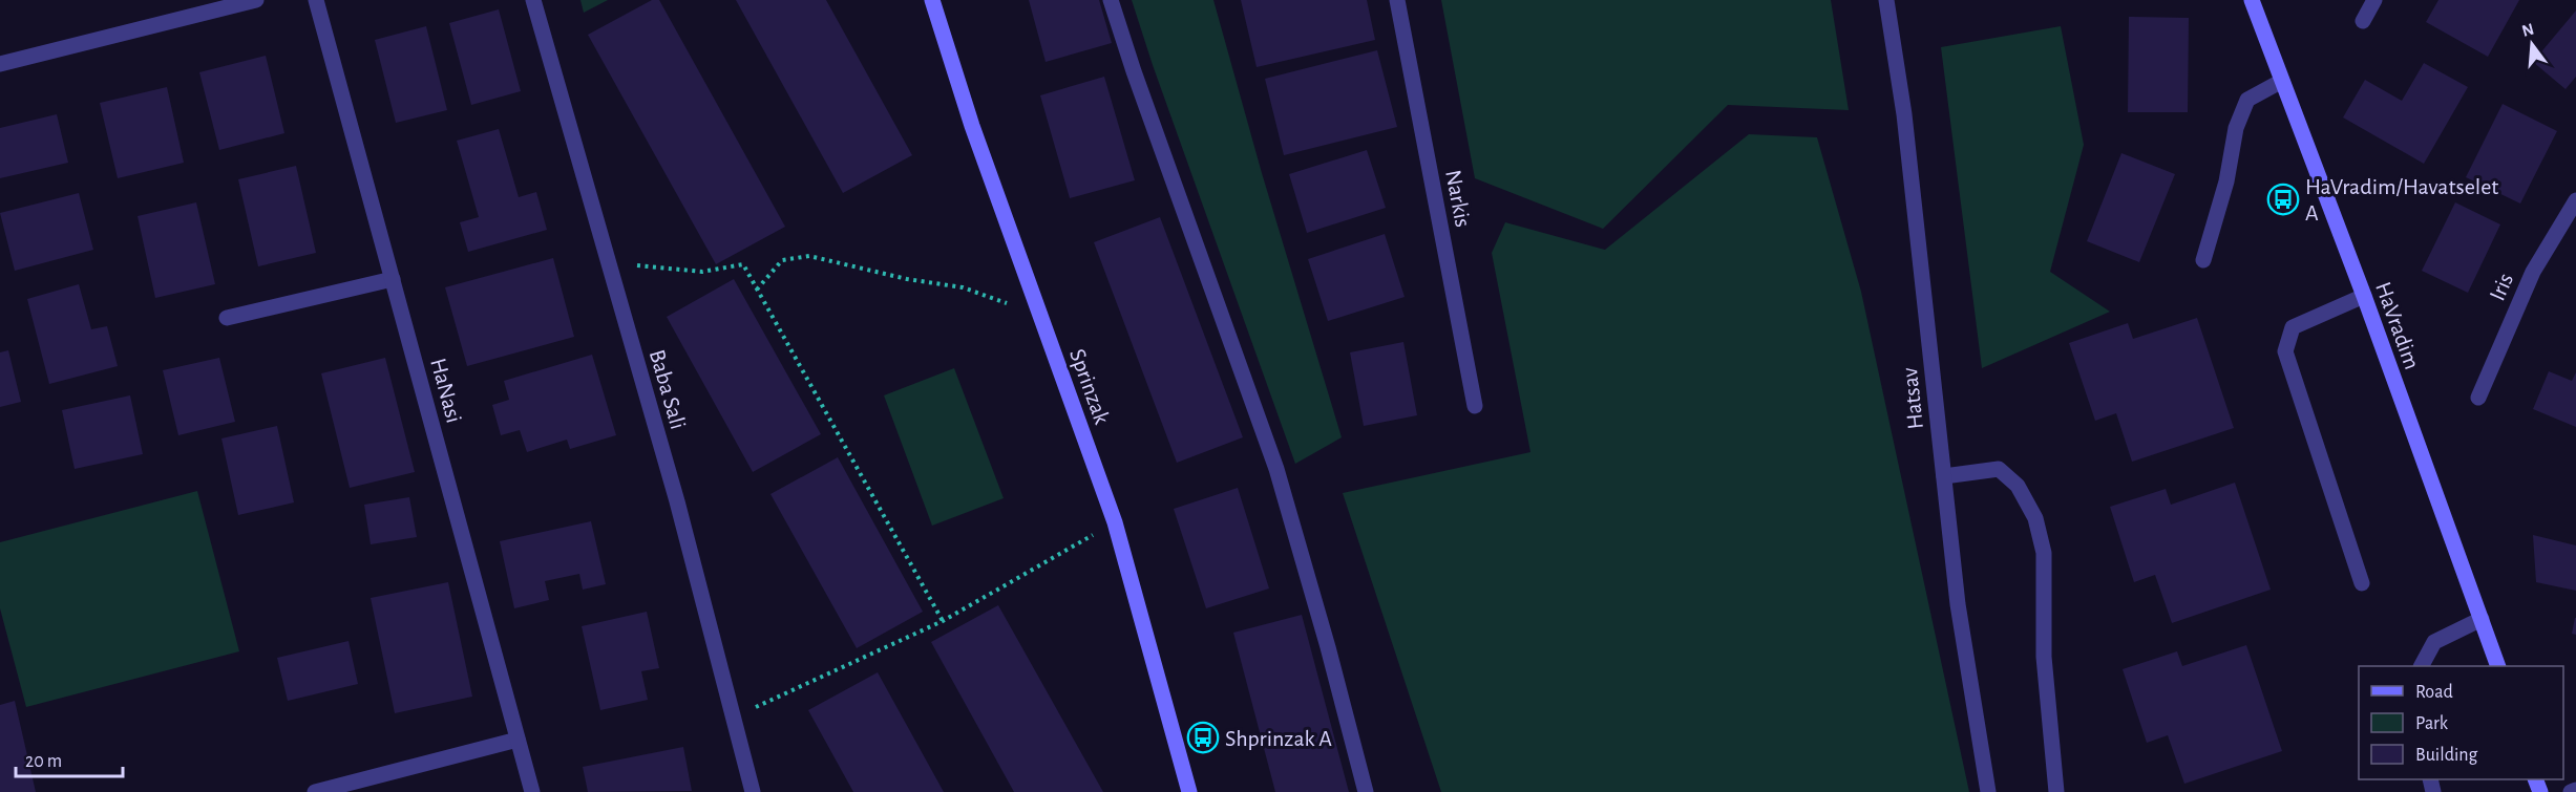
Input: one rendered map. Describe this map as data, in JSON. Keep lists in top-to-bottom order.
{
  "streets": {
    "street": [
      "Narkis",
      "Iris",
      "HaVradim",
      "Sprinzak",
      "Baba Sali",
      "HaNasi",
      "Hatsav"
    ]
  },
  "places": {
    "bus stop": ["HaVradim/Havatselet A", "Shprinzak A"]
  },
  "legend": ["Road", "Park", "Building"],
  "scale_bar": "20 m",
  "north": "top"
}
